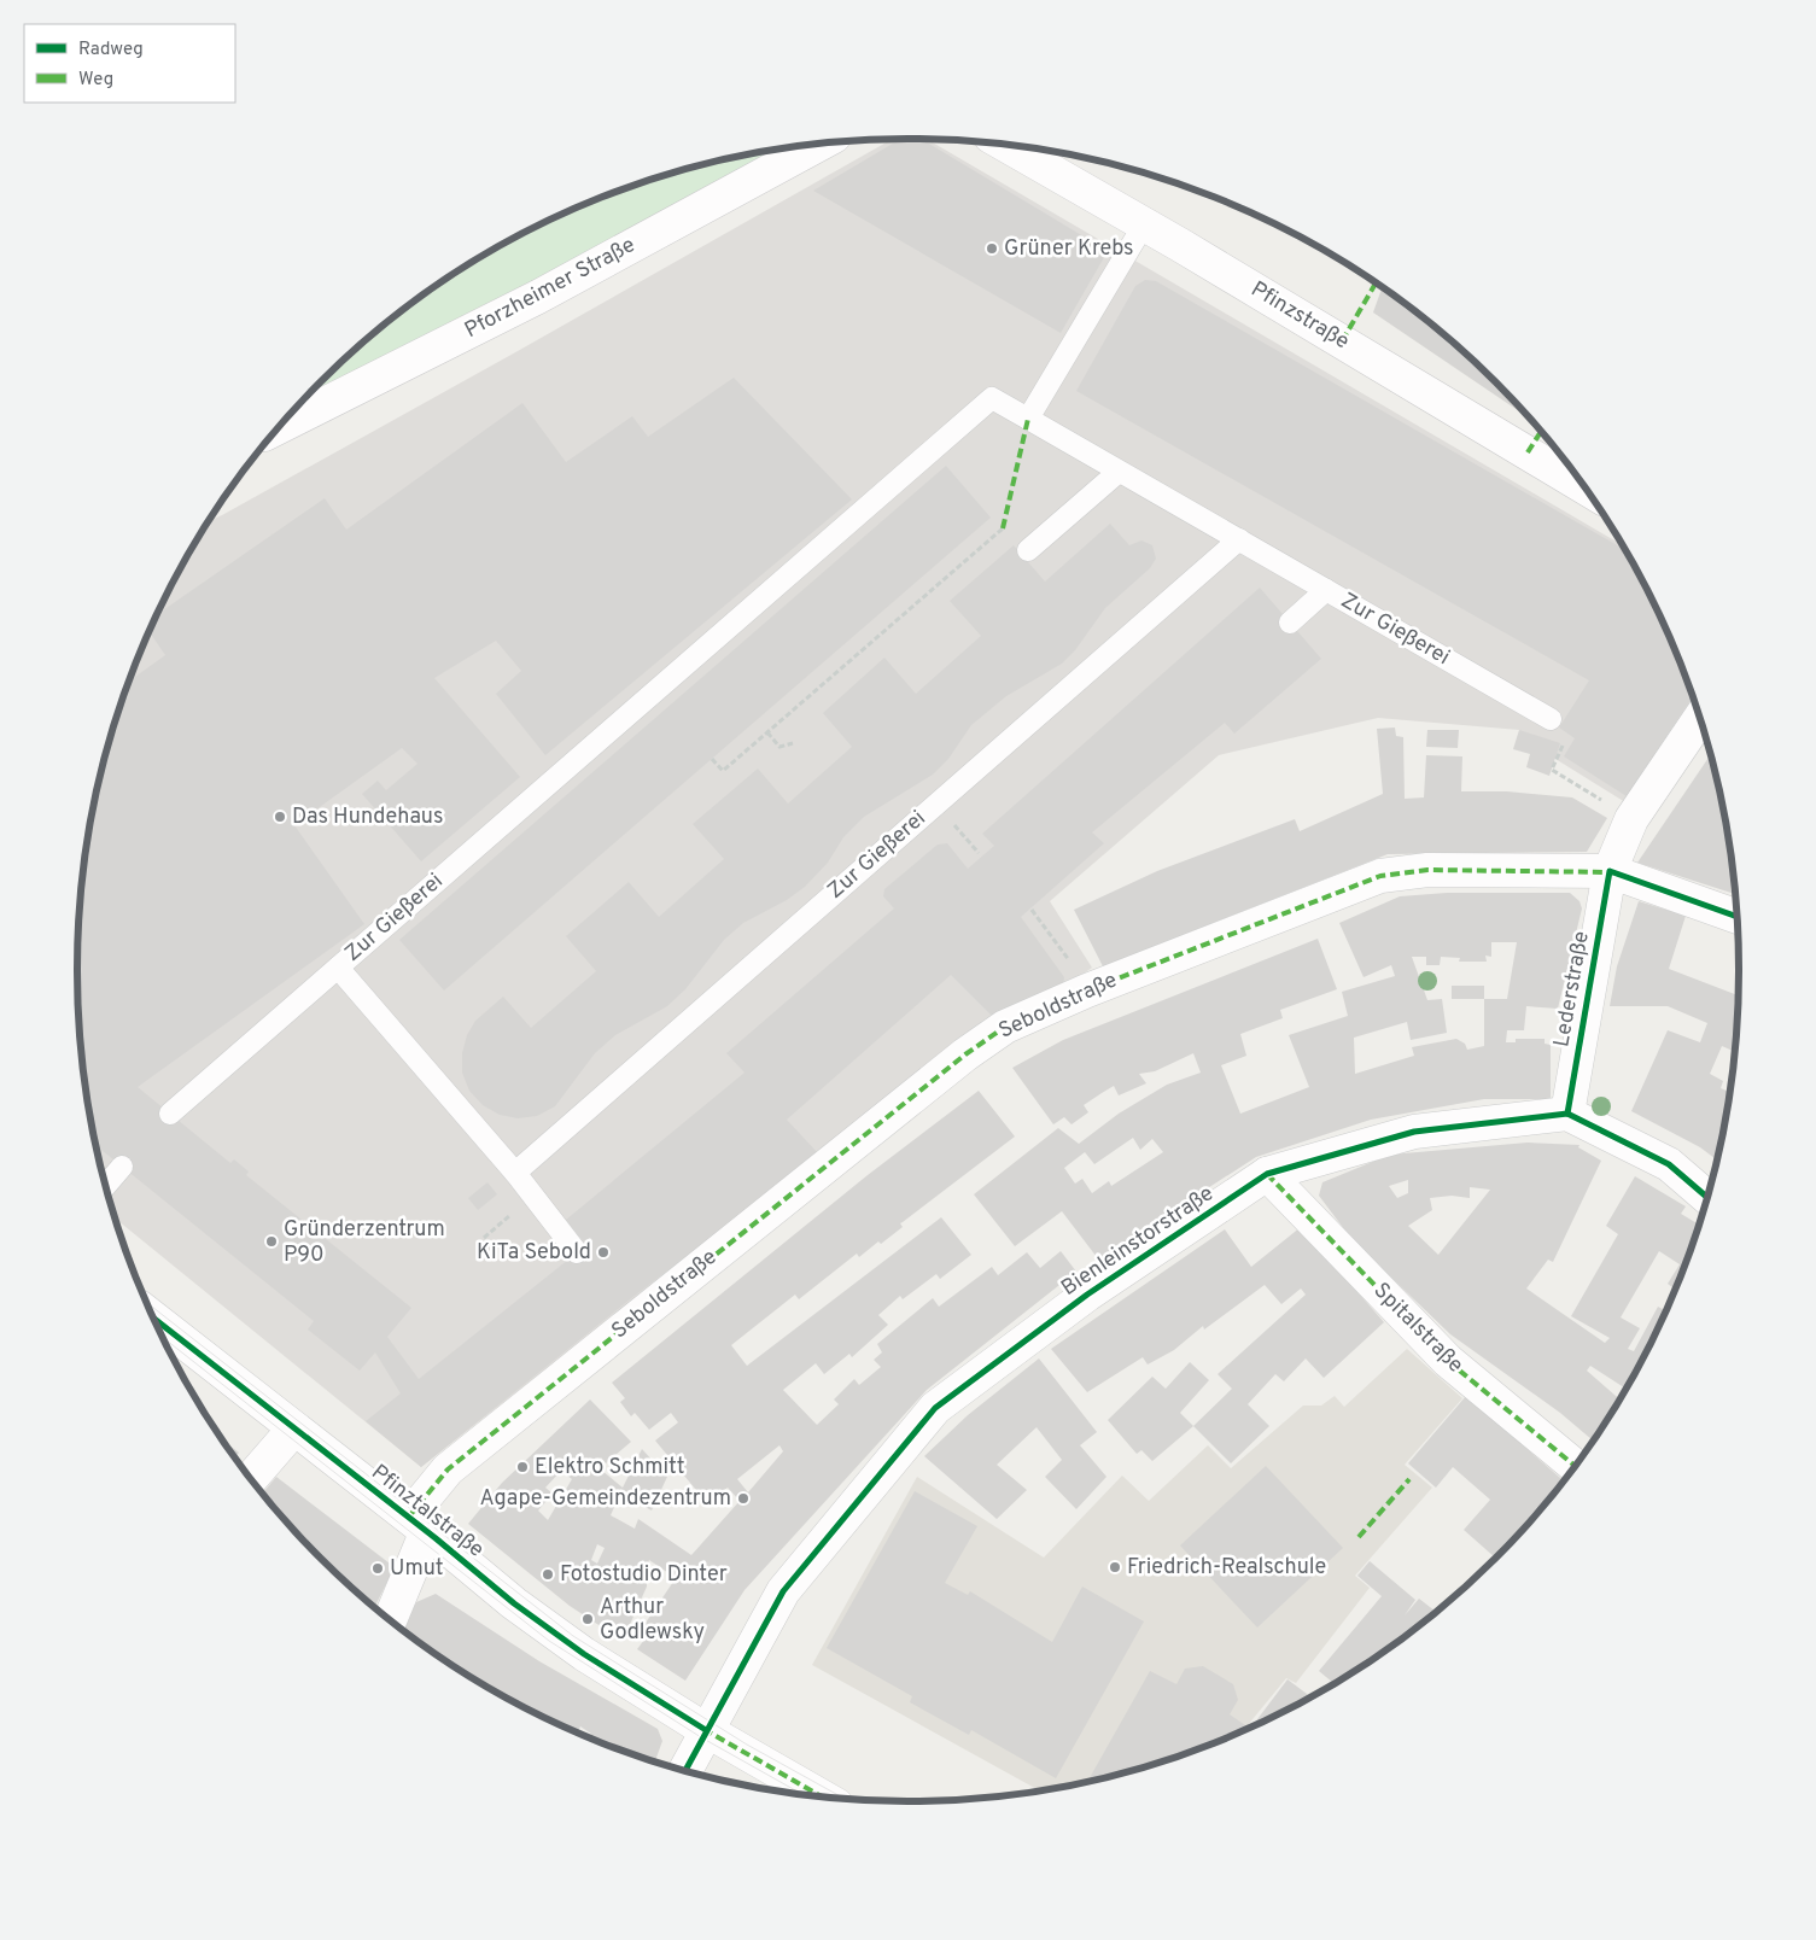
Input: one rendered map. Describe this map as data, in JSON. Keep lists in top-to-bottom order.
{
  "streets": {
    "street": [
      "Pforzheimer Straße",
      "Pfinzstraße",
      "Lederstraße",
      "Seboldstraße",
      "Bienleinstorstraße",
      "Spitalstraße",
      "Pfinztalstraße"
    ],
    "lane": ["Zur Gießerei"]
  },
  "crossings": [
    ["Lederstraße", "Seboldstraße"],
    ["Lederstraße", "Bienleinstorstraße"],
    ["Seboldstraße", "Pfinztalstraße"],
    ["Bienleinstorstraße", "Spitalstraße"],
    ["Bienleinstorstraße", "Pfinztalstraße"]
  ],
  "places": [
    "Grüner Krebs",
    "Das Hundehaus",
    "Gründerzentrum P90",
    "KiTa Sebold",
    "Elektro Schmitt",
    "Agape-Gemeindezentrum",
    "Friedrich-Realschule",
    "Umut",
    "Fotostudio Dinter",
    "Arthur Godlewsky"
  ],
  "legend": ["Radweg", "Weg"]
}
